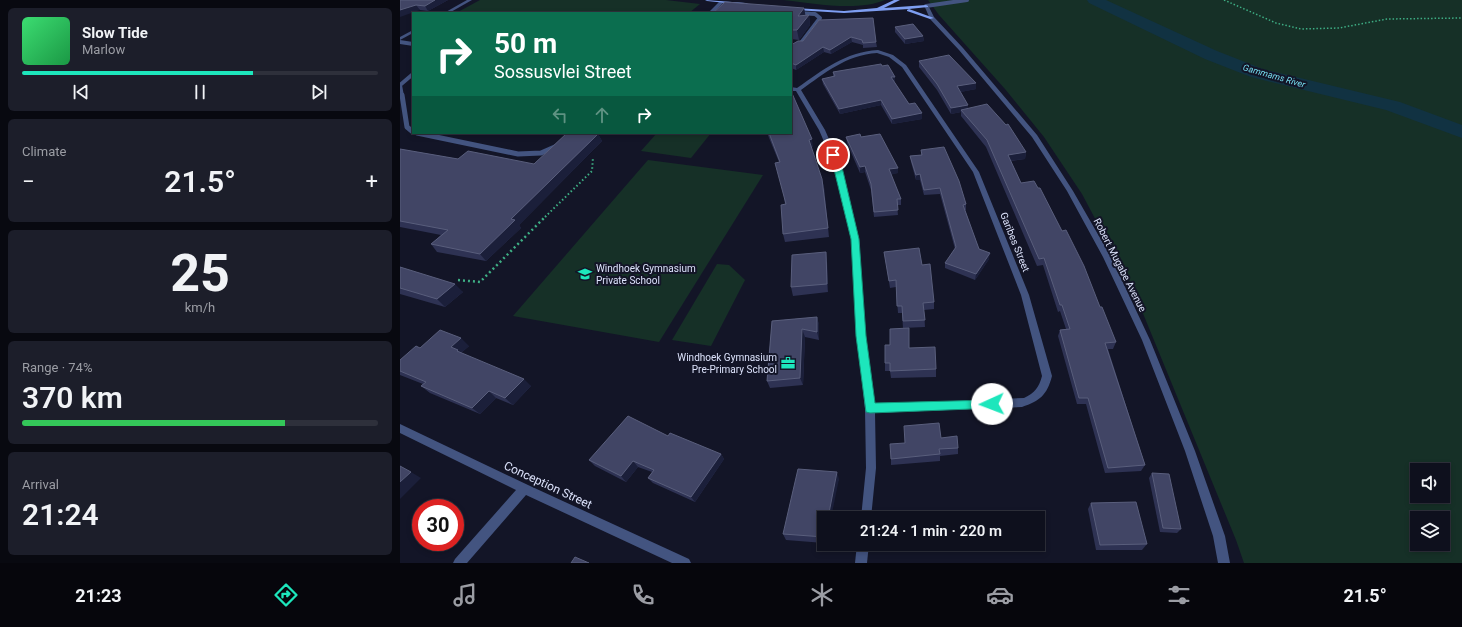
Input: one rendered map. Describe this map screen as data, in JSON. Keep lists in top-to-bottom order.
{
  "streets": {
    "street": ["Garibes Street", "Robert Mugabe Avenue", "Conception Street"]
  },
  "water": ["Gammams River"],
  "places": {
    "school or university": ["Windhoek Gymnasium Private School"],
    "office": ["Windhoek Gymnasium Pre-Primary School"]
  },
  "page": {
    "turn": ["50 m", "Sossusvlei Street"],
    "song": ["Slow Tide", "Marlow"],
    "tile": [
      "Climate",
      ["25", "km/h"],
      ["Range · 74%", "370 km"],
      ["Arrival", "21:24"]
    ],
    "heat": ["−", "21.5°", "+"],
    "limit": "30",
    "trip": "21:24 · 1 min · 220 m",
    "tabs": ["21:23", "21.5°"]
  }
}
